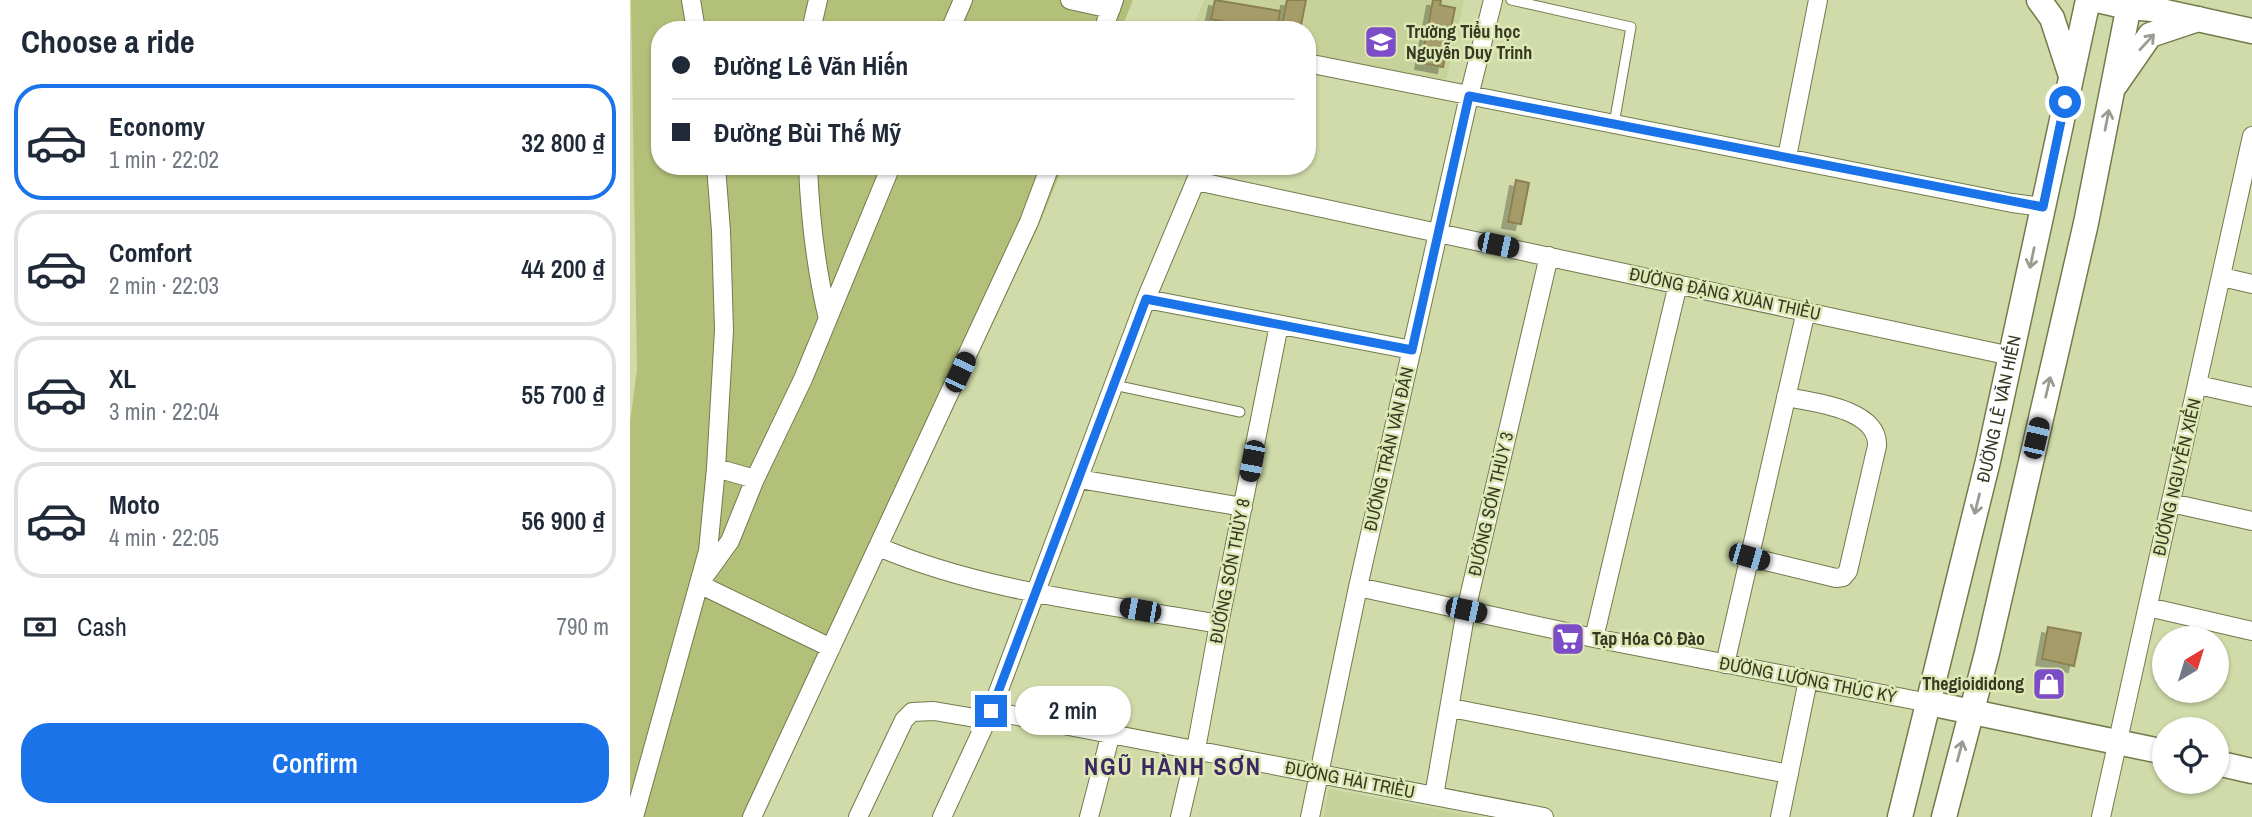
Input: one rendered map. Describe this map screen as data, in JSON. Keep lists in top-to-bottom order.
{
  "streets": {
    "main road": ["ĐƯỜNG LÊ VĂN HIẾN"],
    "street": [
      "ĐƯỜNG ĐẶNG XUÂN THIỀU",
      "ĐƯỜNG TRẦN VĂN ĐÁN",
      "ĐƯỜNG NGUYỄN XIỂN",
      "ĐƯỜNG SƠN THỦY 3",
      "ĐƯỜNG SƠN THỦY 8",
      "ĐƯỜNG LƯƠNG THÚC KỲ",
      "ĐƯỜNG HẢI TRIỀU"
    ]
  },
  "crossings": [
    ["ĐƯỜNG ĐẶNG XUÂN THIỀU", "ĐƯỜNG LÊ VĂN HIẾN"],
    ["ĐƯỜNG ĐẶNG XUÂN THIỀU", "ĐƯỜNG TRẦN VĂN ĐÁN"],
    ["ĐƯỜNG ĐẶNG XUÂN THIỀU", "ĐƯỜNG SƠN THỦY 3"],
    ["ĐƯỜNG LÊ VĂN HIẾN", "ĐƯỜNG LƯƠNG THÚC KỲ"],
    ["ĐƯỜNG TRẦN VĂN ĐÁN", "ĐƯỜNG LƯƠNG THÚC KỲ"],
    ["ĐƯỜNG TRẦN VĂN ĐÁN", "ĐƯỜNG HẢI TRIỀU"],
    ["ĐƯỜNG SƠN THỦY 3", "ĐƯỜNG LƯƠNG THÚC KỲ"],
    ["ĐƯỜNG SƠN THỦY 3", "ĐƯỜNG HẢI TRIỀU"],
    ["ĐƯỜNG SƠN THỦY 8", "ĐƯỜNG HẢI TRIỀU"]
  ],
  "districts": ["NGŨ HÀNH SƠN"],
  "places": {
    "school or university": ["Trường Tiểu học Nguyễn Duy Trinh"],
    "supermarket": ["Tạp Hóa Cô Đào"],
    "shop": ["Thegioididong"]
  },
  "north": "top right",
  "page": {
    "heading": "Choose a ride",
    "banner": ["Đường Lê Văn Hiến", "Đường Bùi Thế Mỹ"],
    "list": [
      {
        "name": "Economy",
        "note": "1 min · 22:02",
        "value": "32 800 ₫"
      },
      {
        "name": "Comfort",
        "note": "2 min · 22:03",
        "value": "44 200 ₫"
      },
      {
        "name": "XL",
        "note": "3 min · 22:04",
        "value": "55 700 ₫"
      },
      {
        "name": "Moto",
        "note": "4 min · 22:05",
        "value": "56 900 ₫"
      }
    ],
    "pay": ["Cash", "790 m"],
    "bubble": "2 min",
    "buttons": "Confirm"
  }
}
